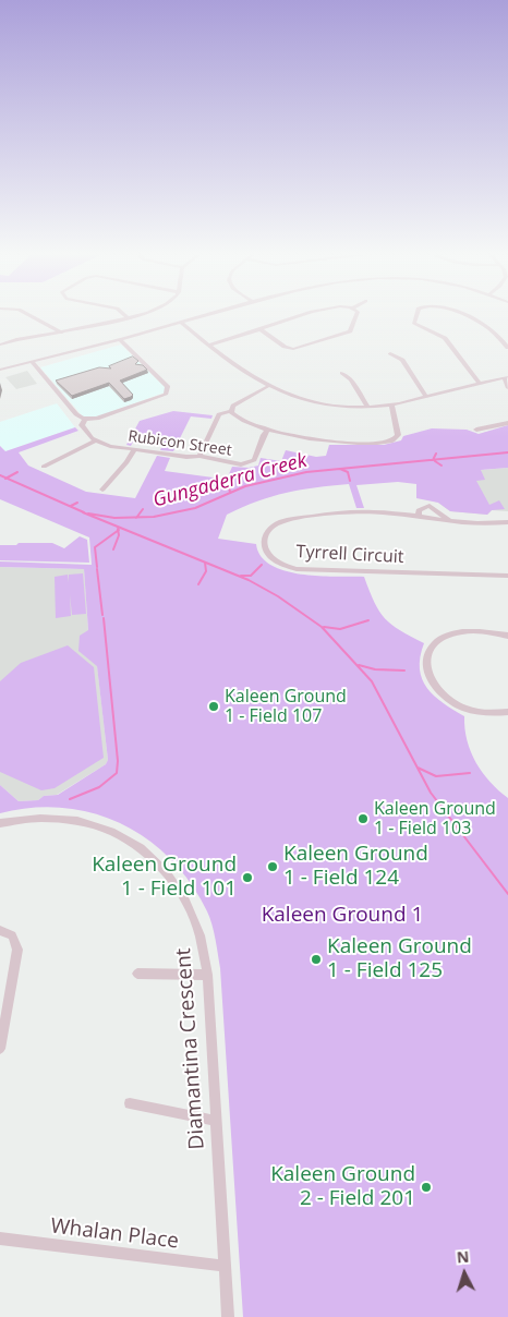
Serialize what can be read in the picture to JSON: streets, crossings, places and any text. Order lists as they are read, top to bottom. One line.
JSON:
{"streets":{"street":["Rubicon Street","Tyrrell Circuit","Diamantina Crescent","Whalan Place"]},"crossings":[["Diamantina Crescent","Whalan Place"]],"water":["Gungaderra Creek"],"parks":["Kaleen Ground 1"],"places":["Kaleen Ground 1 - Field 107","Kaleen Ground 1 - Field 103","Kaleen Ground 1 - Field 124","Kaleen Ground 1 - Field 101","Kaleen Ground 1 - Field 125","Kaleen Ground 2 - Field 201"],"north":"top"}
